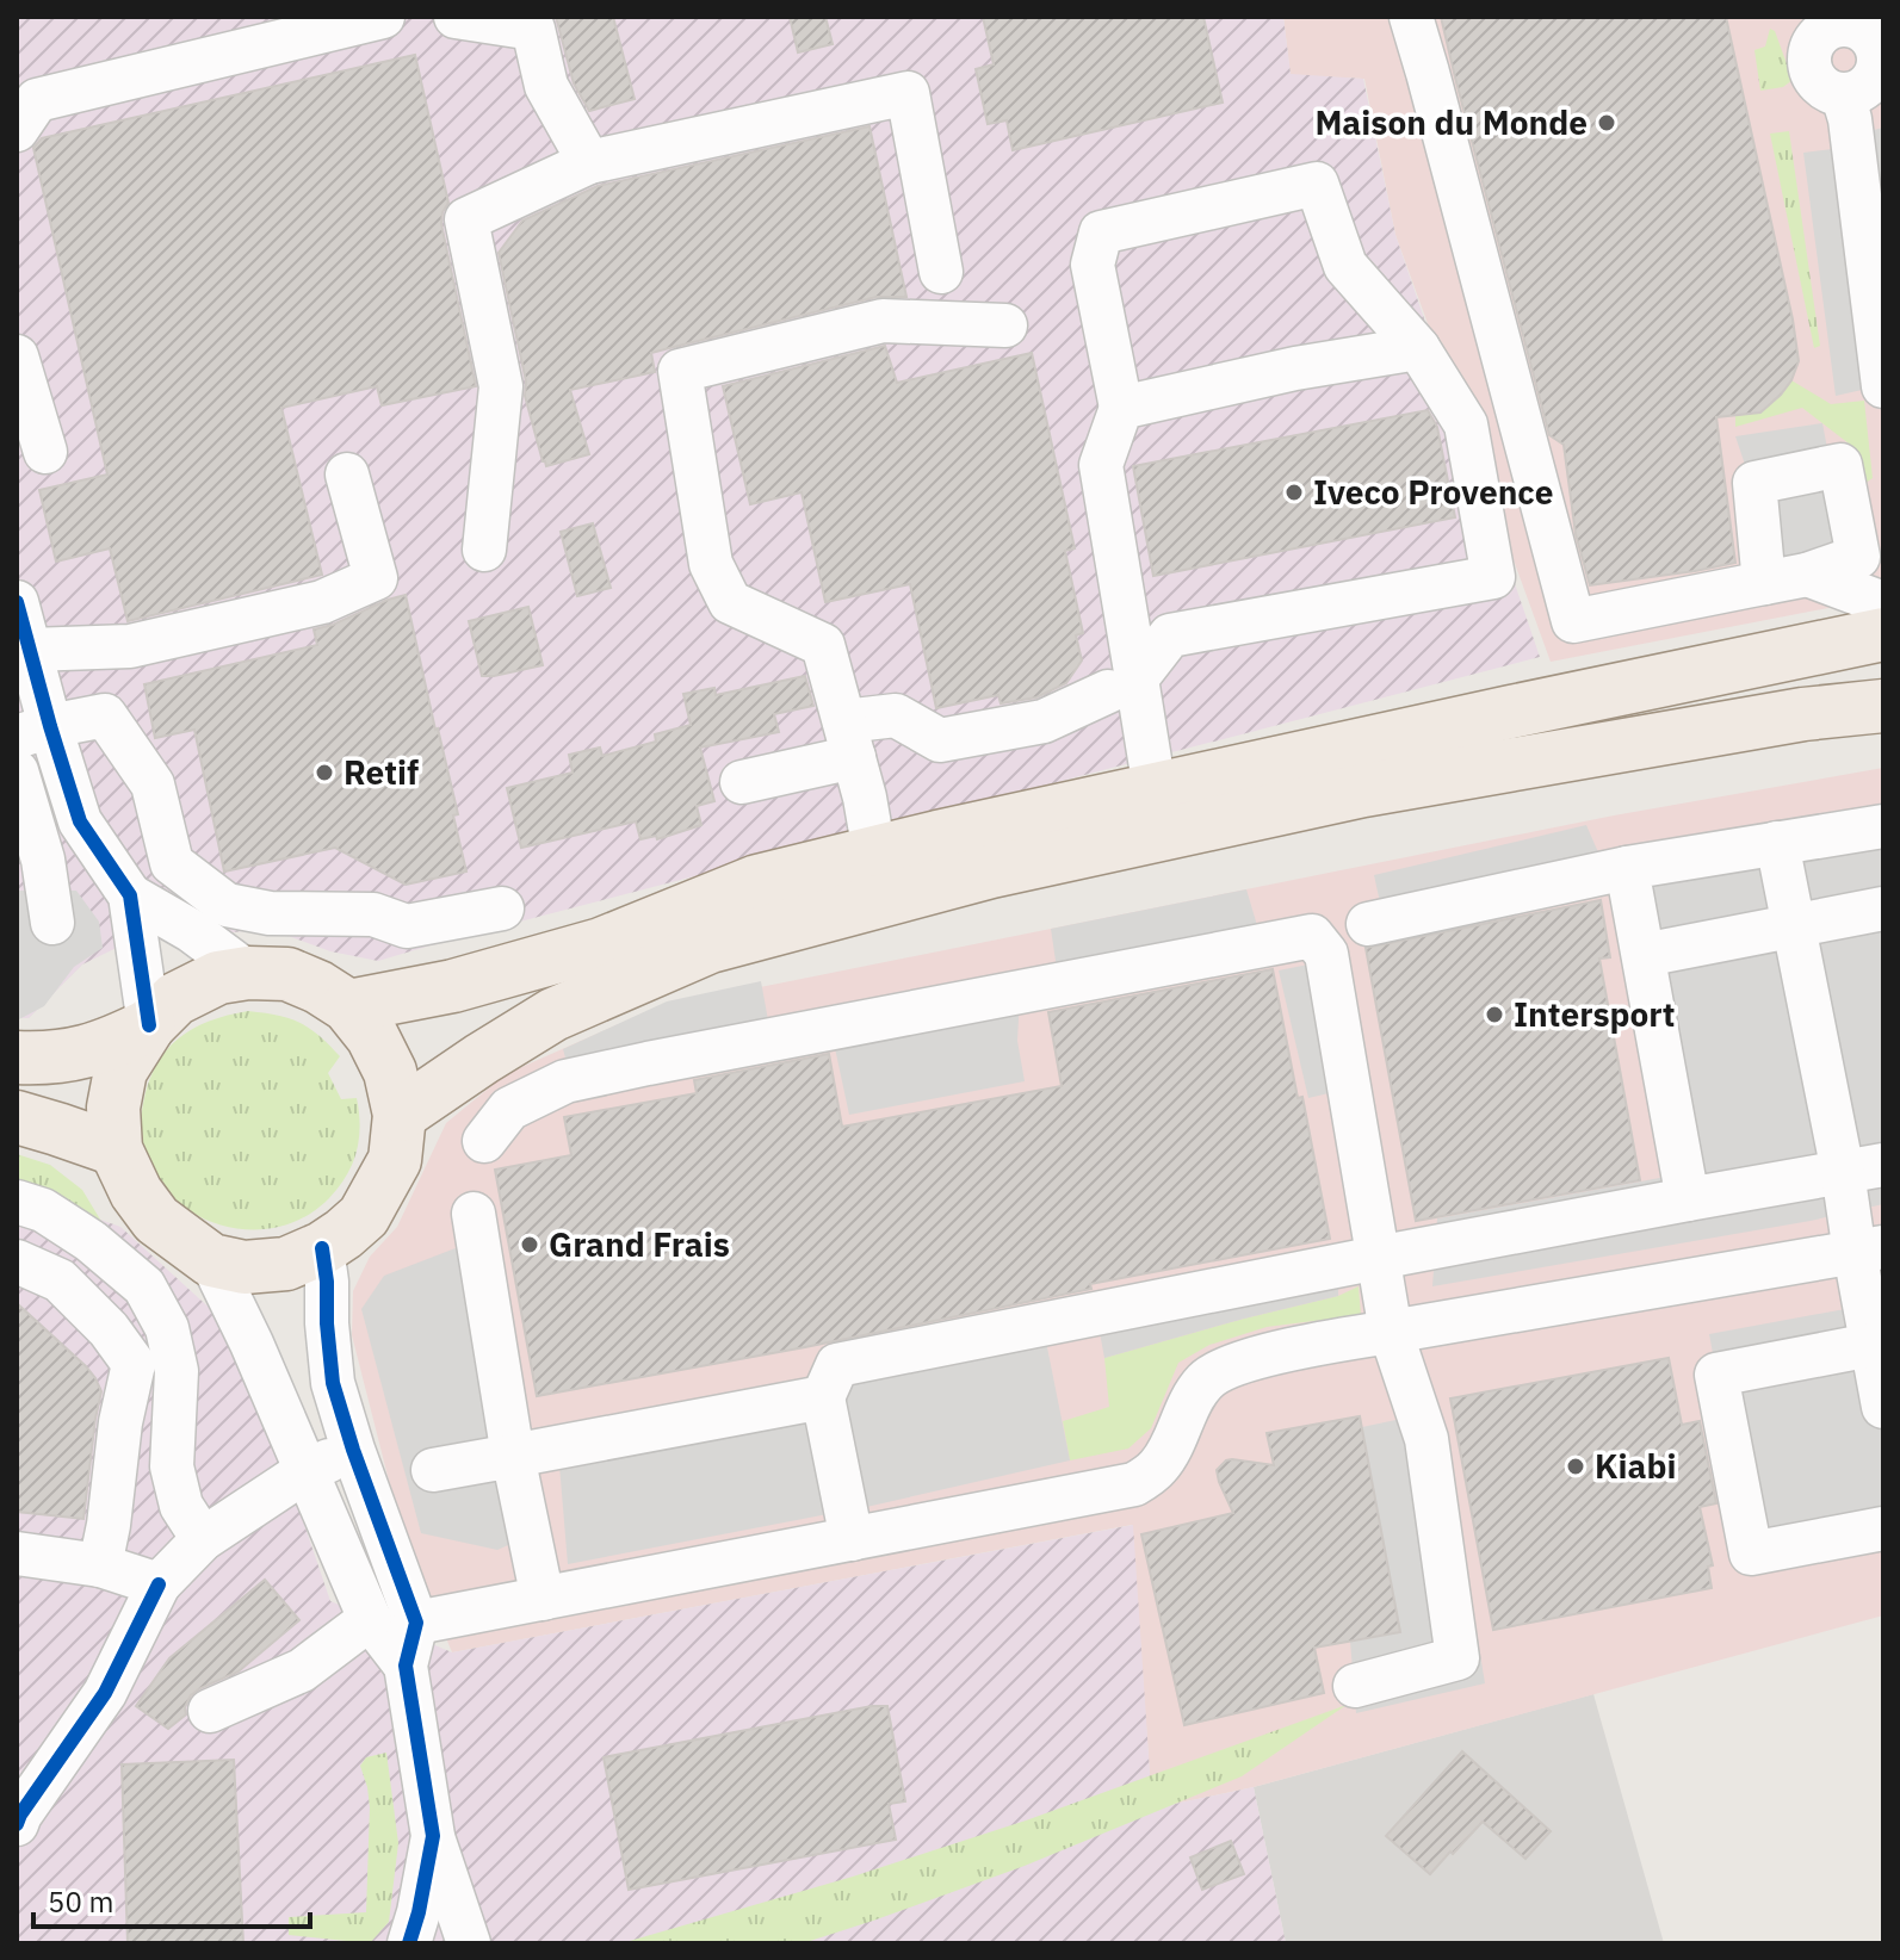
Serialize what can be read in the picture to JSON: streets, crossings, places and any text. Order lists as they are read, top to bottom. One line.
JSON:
{"places":["Maison du Monde","Iveco Provence","Retif","Intersport","Grand Frais","Kiabi"],"scale_bar":"50 m"}
